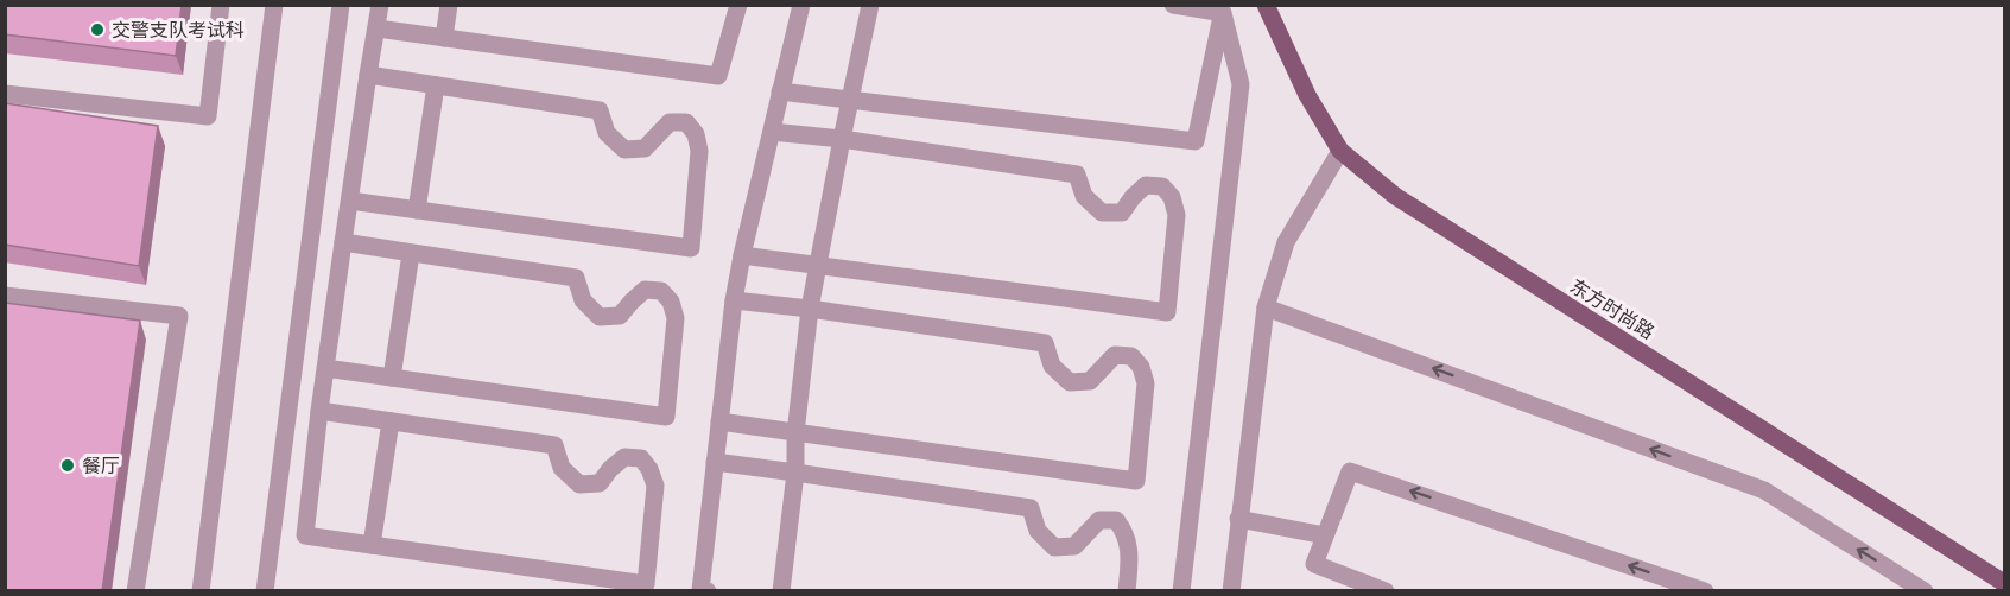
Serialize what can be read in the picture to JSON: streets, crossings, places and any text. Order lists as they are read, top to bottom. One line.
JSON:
{"streets":{"main road":["东方时尚路"]},"places":["交警支队考试科","餐厅"]}
